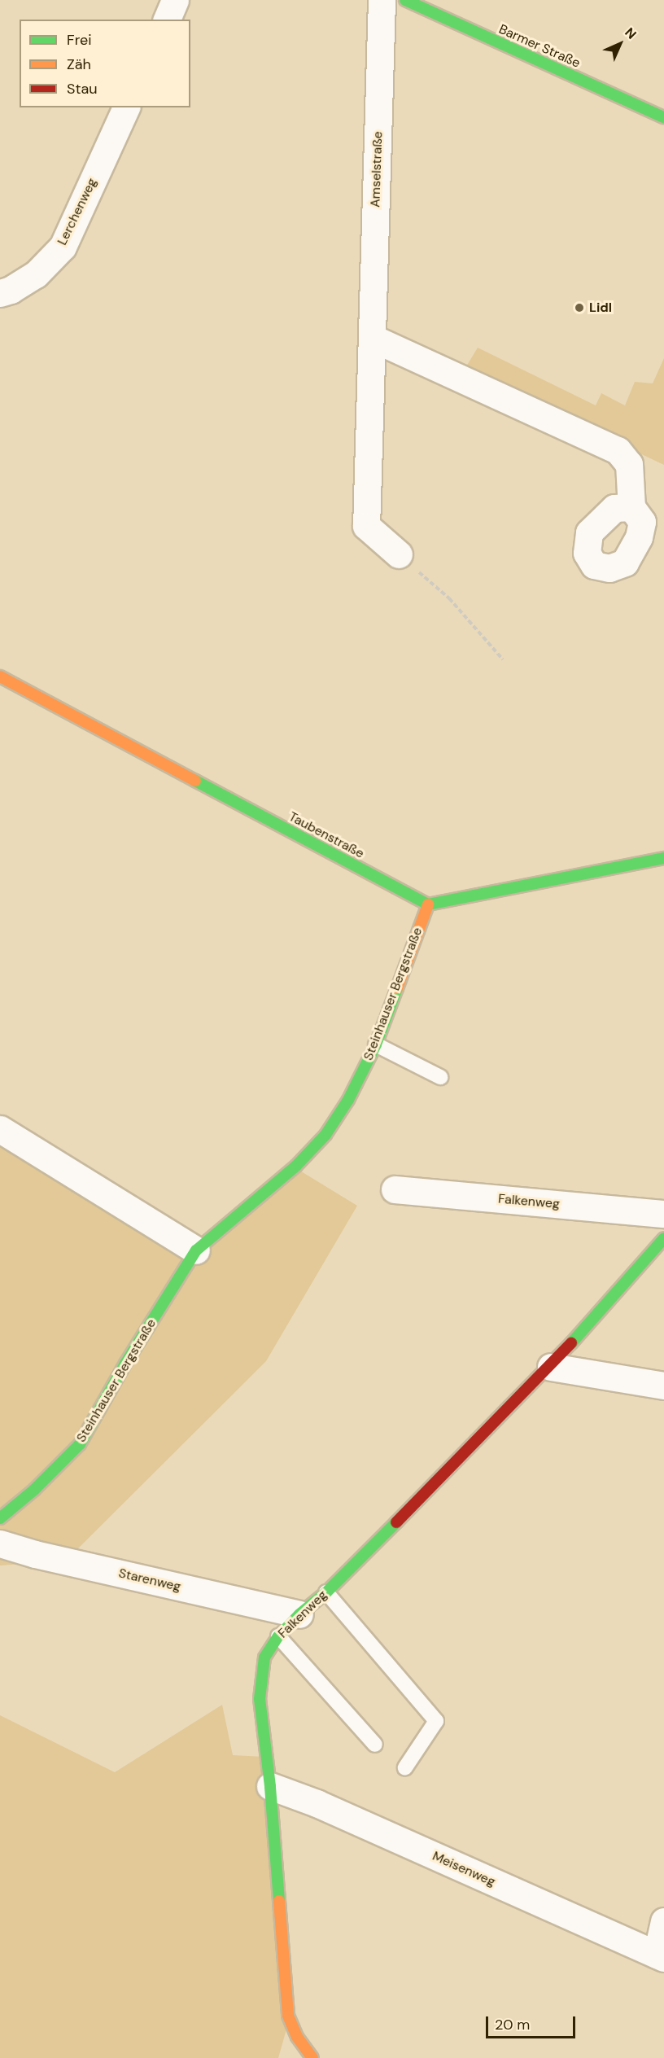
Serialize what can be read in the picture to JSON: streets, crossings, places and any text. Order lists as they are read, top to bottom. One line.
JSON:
{"streets":{"street":["Barmer Straße","Amselstraße","Lerchenweg","Taubenstraße","Steinhauser Bergstraße","Falkenweg","Starenweg","Meisenweg"]},"crossings":[["Taubenstraße","Steinhauser Bergstraße"],["Falkenweg","Starenweg"],["Falkenweg","Meisenweg"]],"places":["Lidl"],"legend":["Frei","Zäh","Stau"],"scale_bar":"20 m","north":"top right"}
